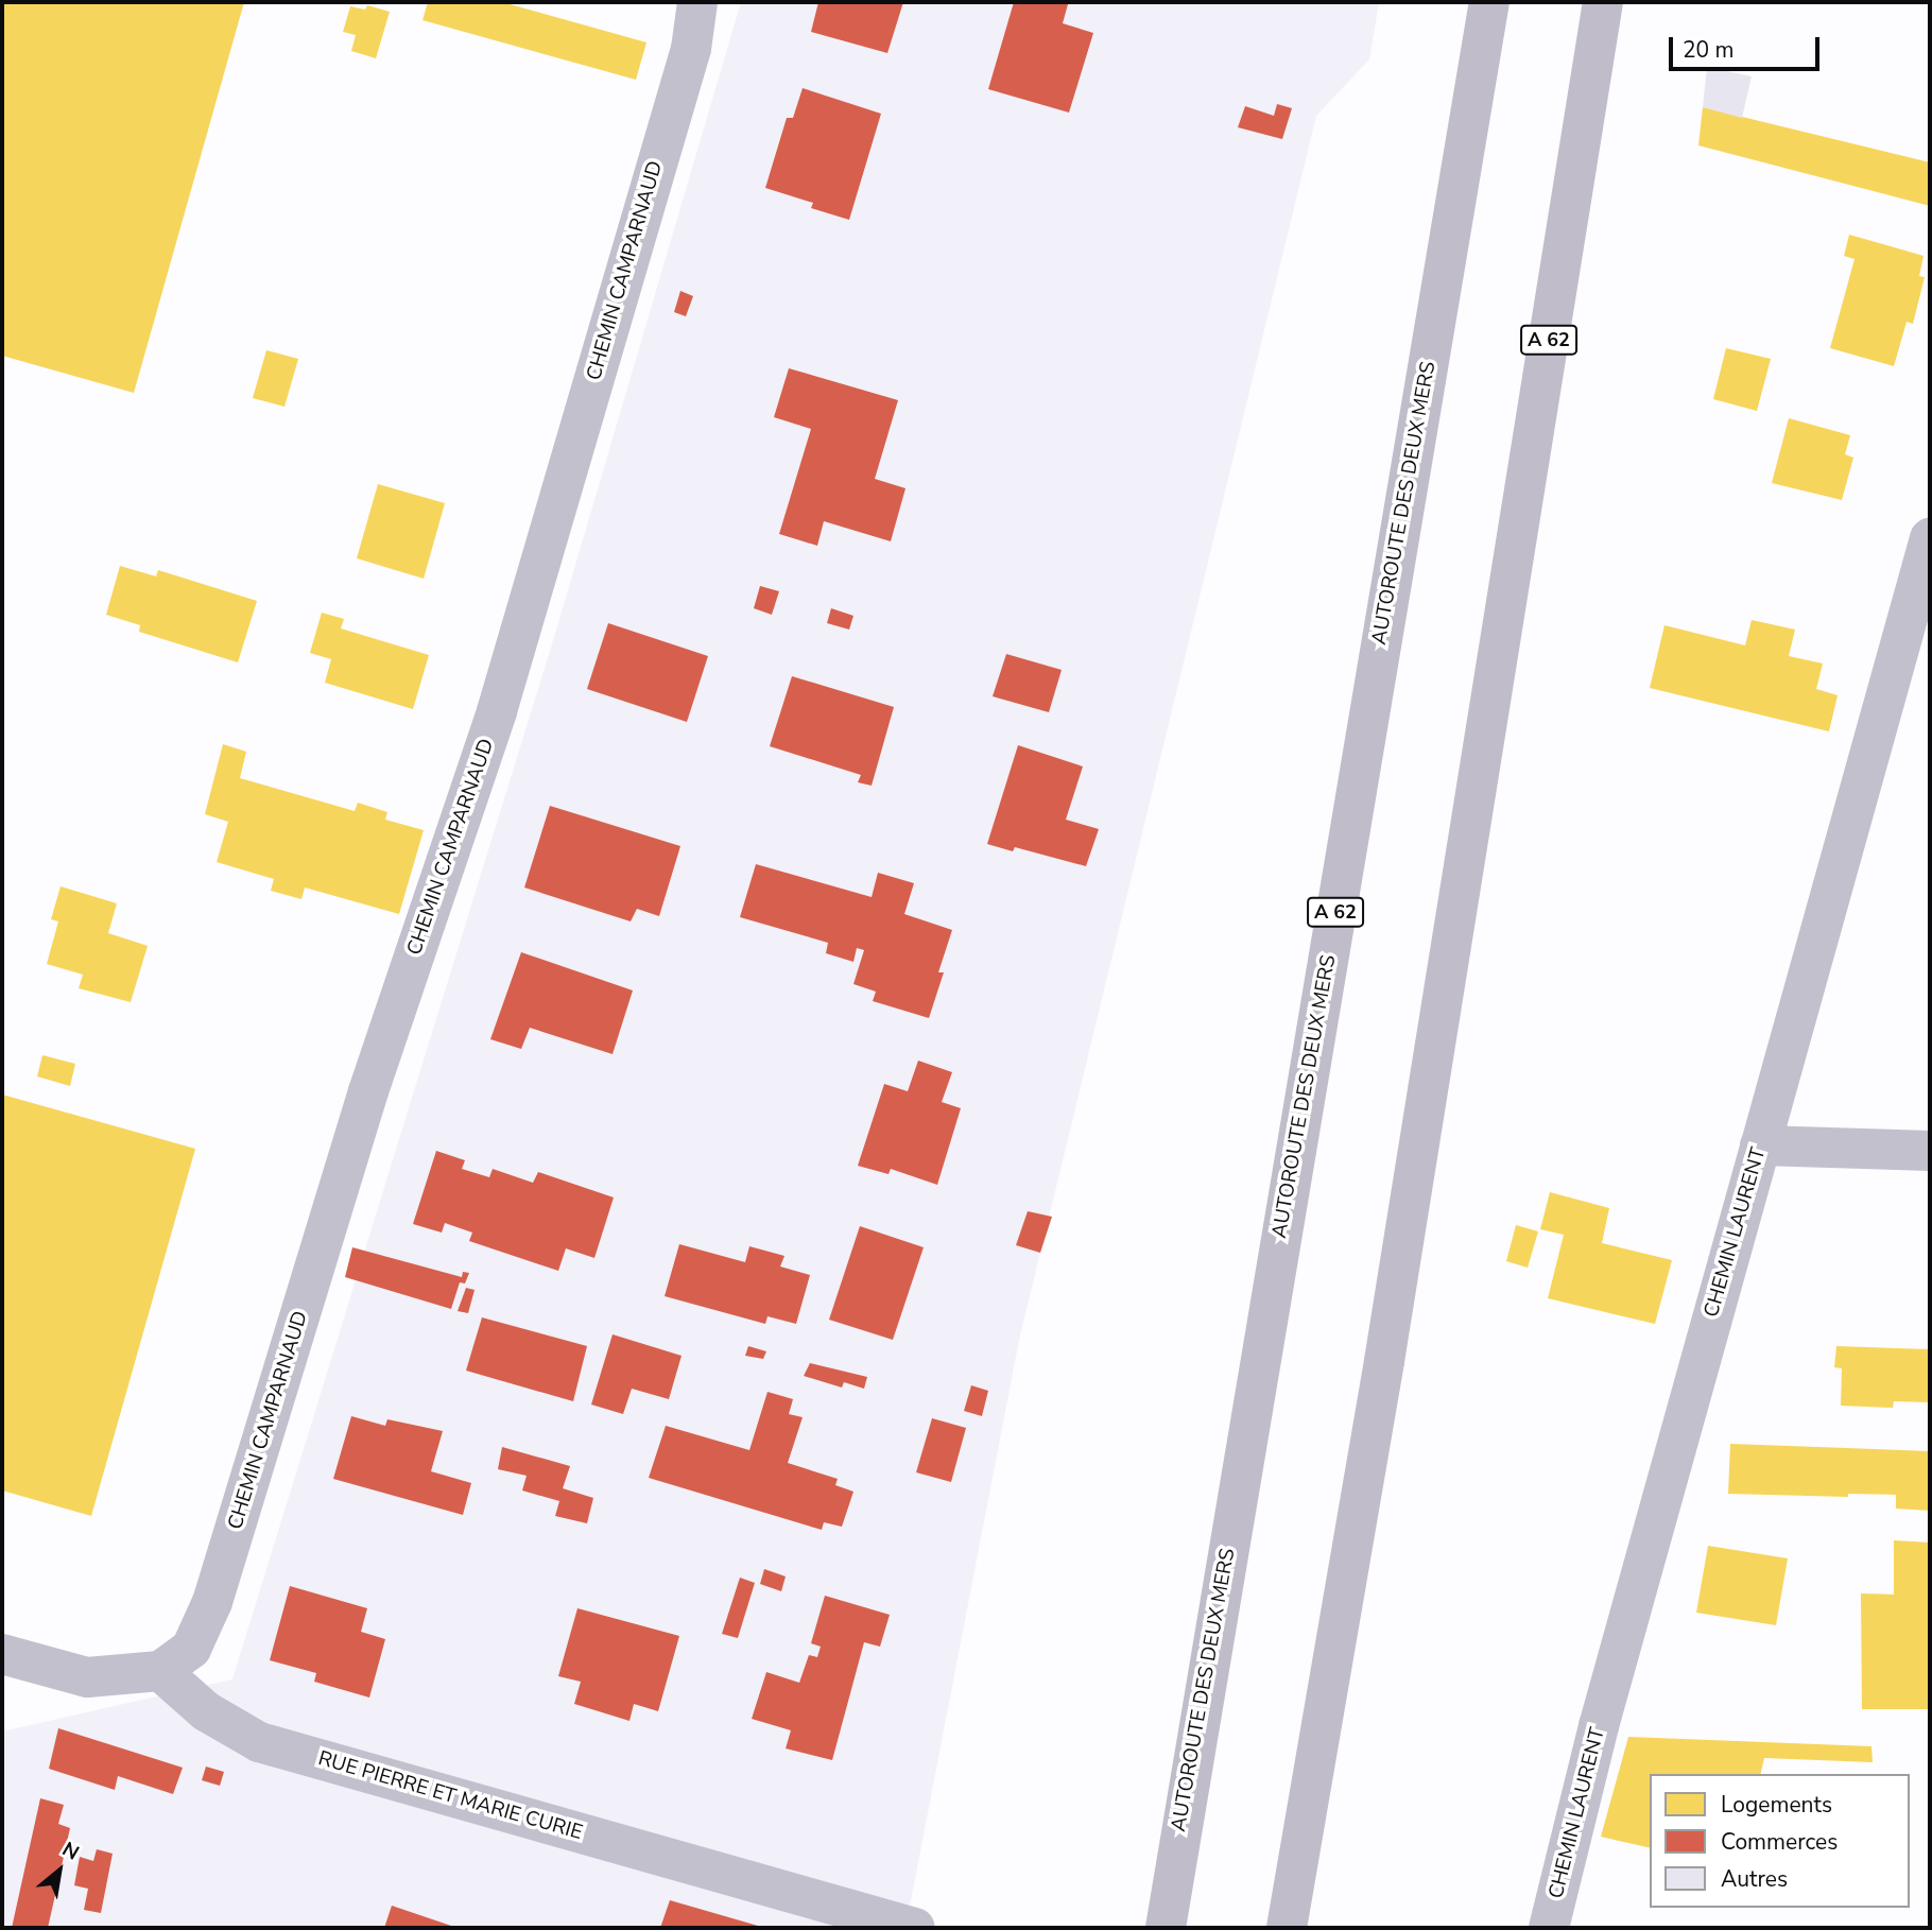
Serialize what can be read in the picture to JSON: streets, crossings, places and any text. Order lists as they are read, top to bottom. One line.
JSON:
{"streets":{"highway":["A 62","AUTOROUTE DES DEUX MERS"],"street":["CHEMIN CAMPARNAUD","CHEMIN LAURENT","RUE PIERRE ET MARIE CURIE"]},"crossings":[["CHEMIN CAMPARNAUD","RUE PIERRE ET MARIE CURIE"]],"legend":["Logements","Commerces","Autres"],"scale_bar":"20 m","north":"top right"}
